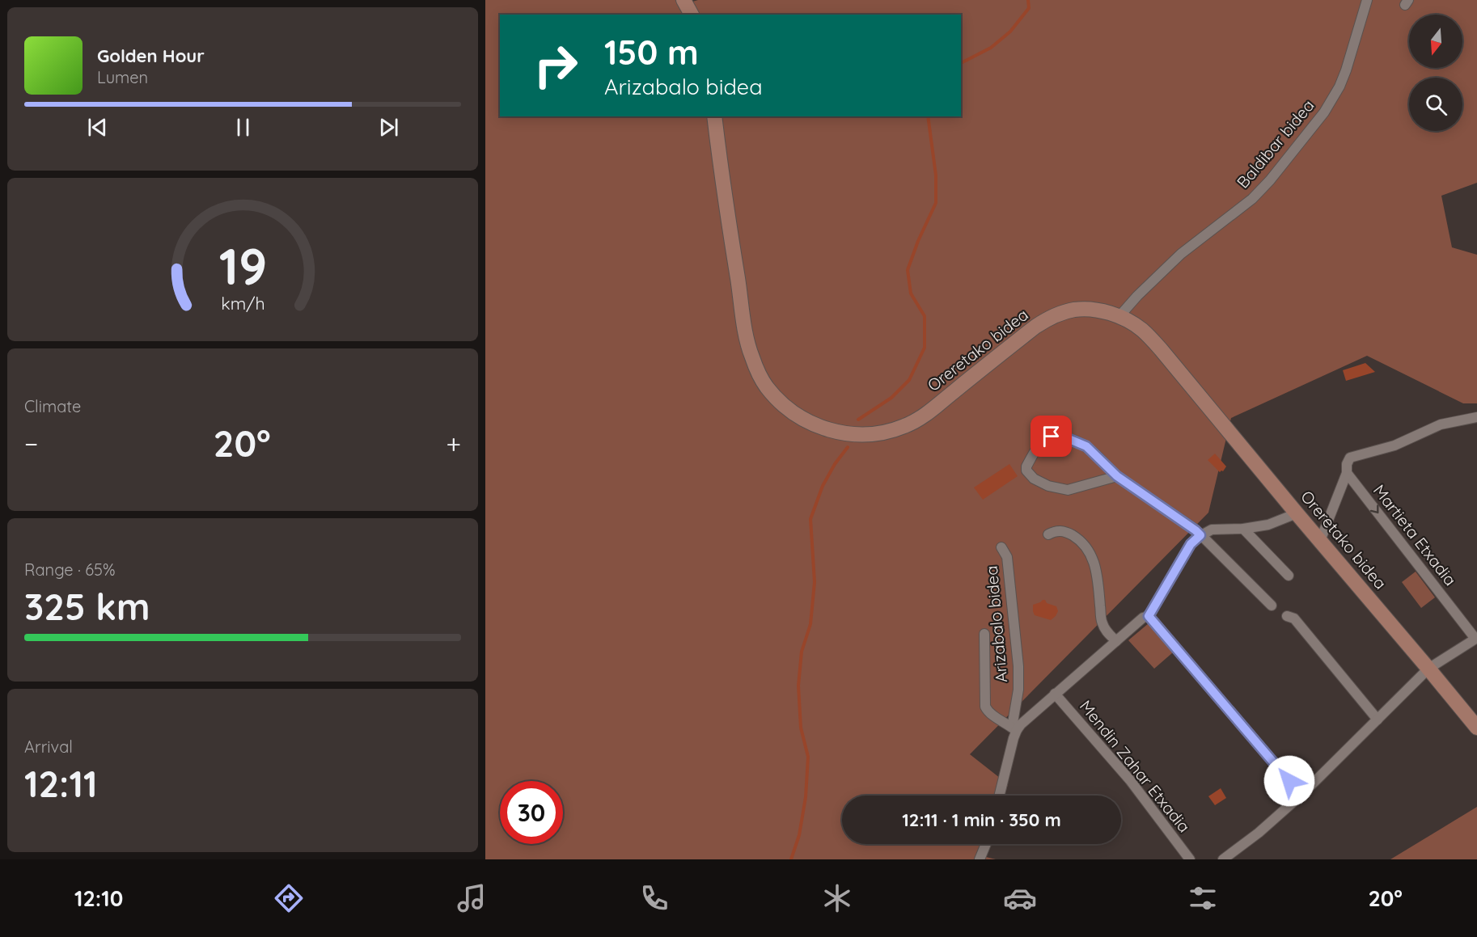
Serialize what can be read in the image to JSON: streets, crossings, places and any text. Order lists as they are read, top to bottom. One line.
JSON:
{"streets":{"main road":["Oreretako bidea"],"street":["Baldibar bidea","Martieta Etxadia","Arizabalo bidea","Mendin Zahar Etxadia"]},"crossings":[["Baldibar bidea","Oreretako bidea"],["Oreretako bidea","Martieta Etxadia"],["Arizabalo bidea","Mendin Zahar Etxadia"]],"one_way":["Martieta Etxadia"],"north":"bottom","page":{"turn":["150 m","Arizabalo bidea"],"song":["Golden Hour","Lumen"],"tile":["Climate",["Range · 65%","325 km"],["Arrival","12:11"]],"heat":["−","20°","+"],"limit":"30","trip":"12:11 · 1 min · 350 m","tabs":["12:10","20°"],"gauge":["19","km/h"]}}
